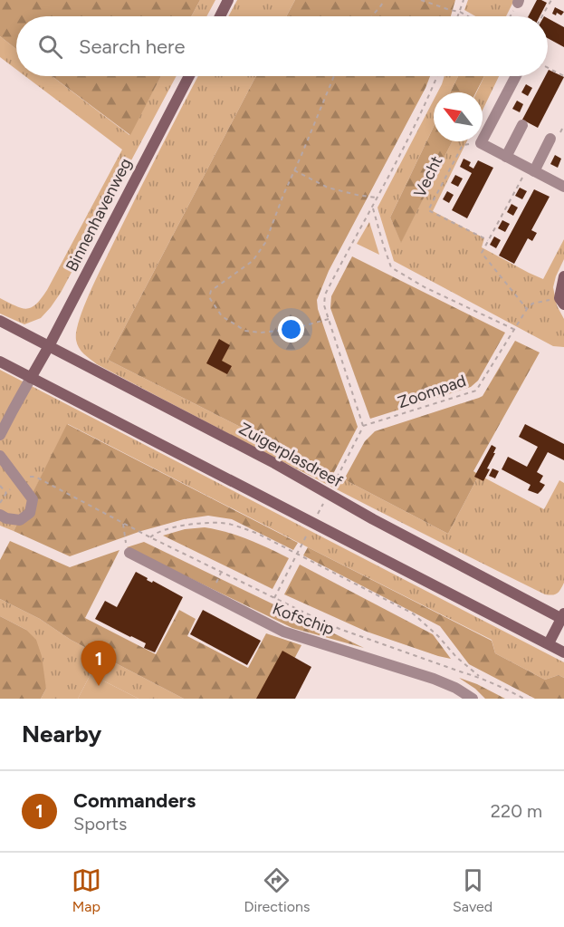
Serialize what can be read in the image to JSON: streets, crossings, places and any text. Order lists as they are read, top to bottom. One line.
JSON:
{"streets":{"main road":["Binnenhavenweg","Zuigerplasdreef"],"street":["Kofschip"],"path":["Vecht","Zoompad"]},"crossings":[["Binnenhavenweg","Zuigerplasdreef"]],"north":"top left","page":{"search":"Search here","pins":"1","heading":"Nearby","list":[{"mark":"1","name":"Commanders","note":"Sports","value":"220 m"}],"nav":["Map","Directions","Saved"]}}
